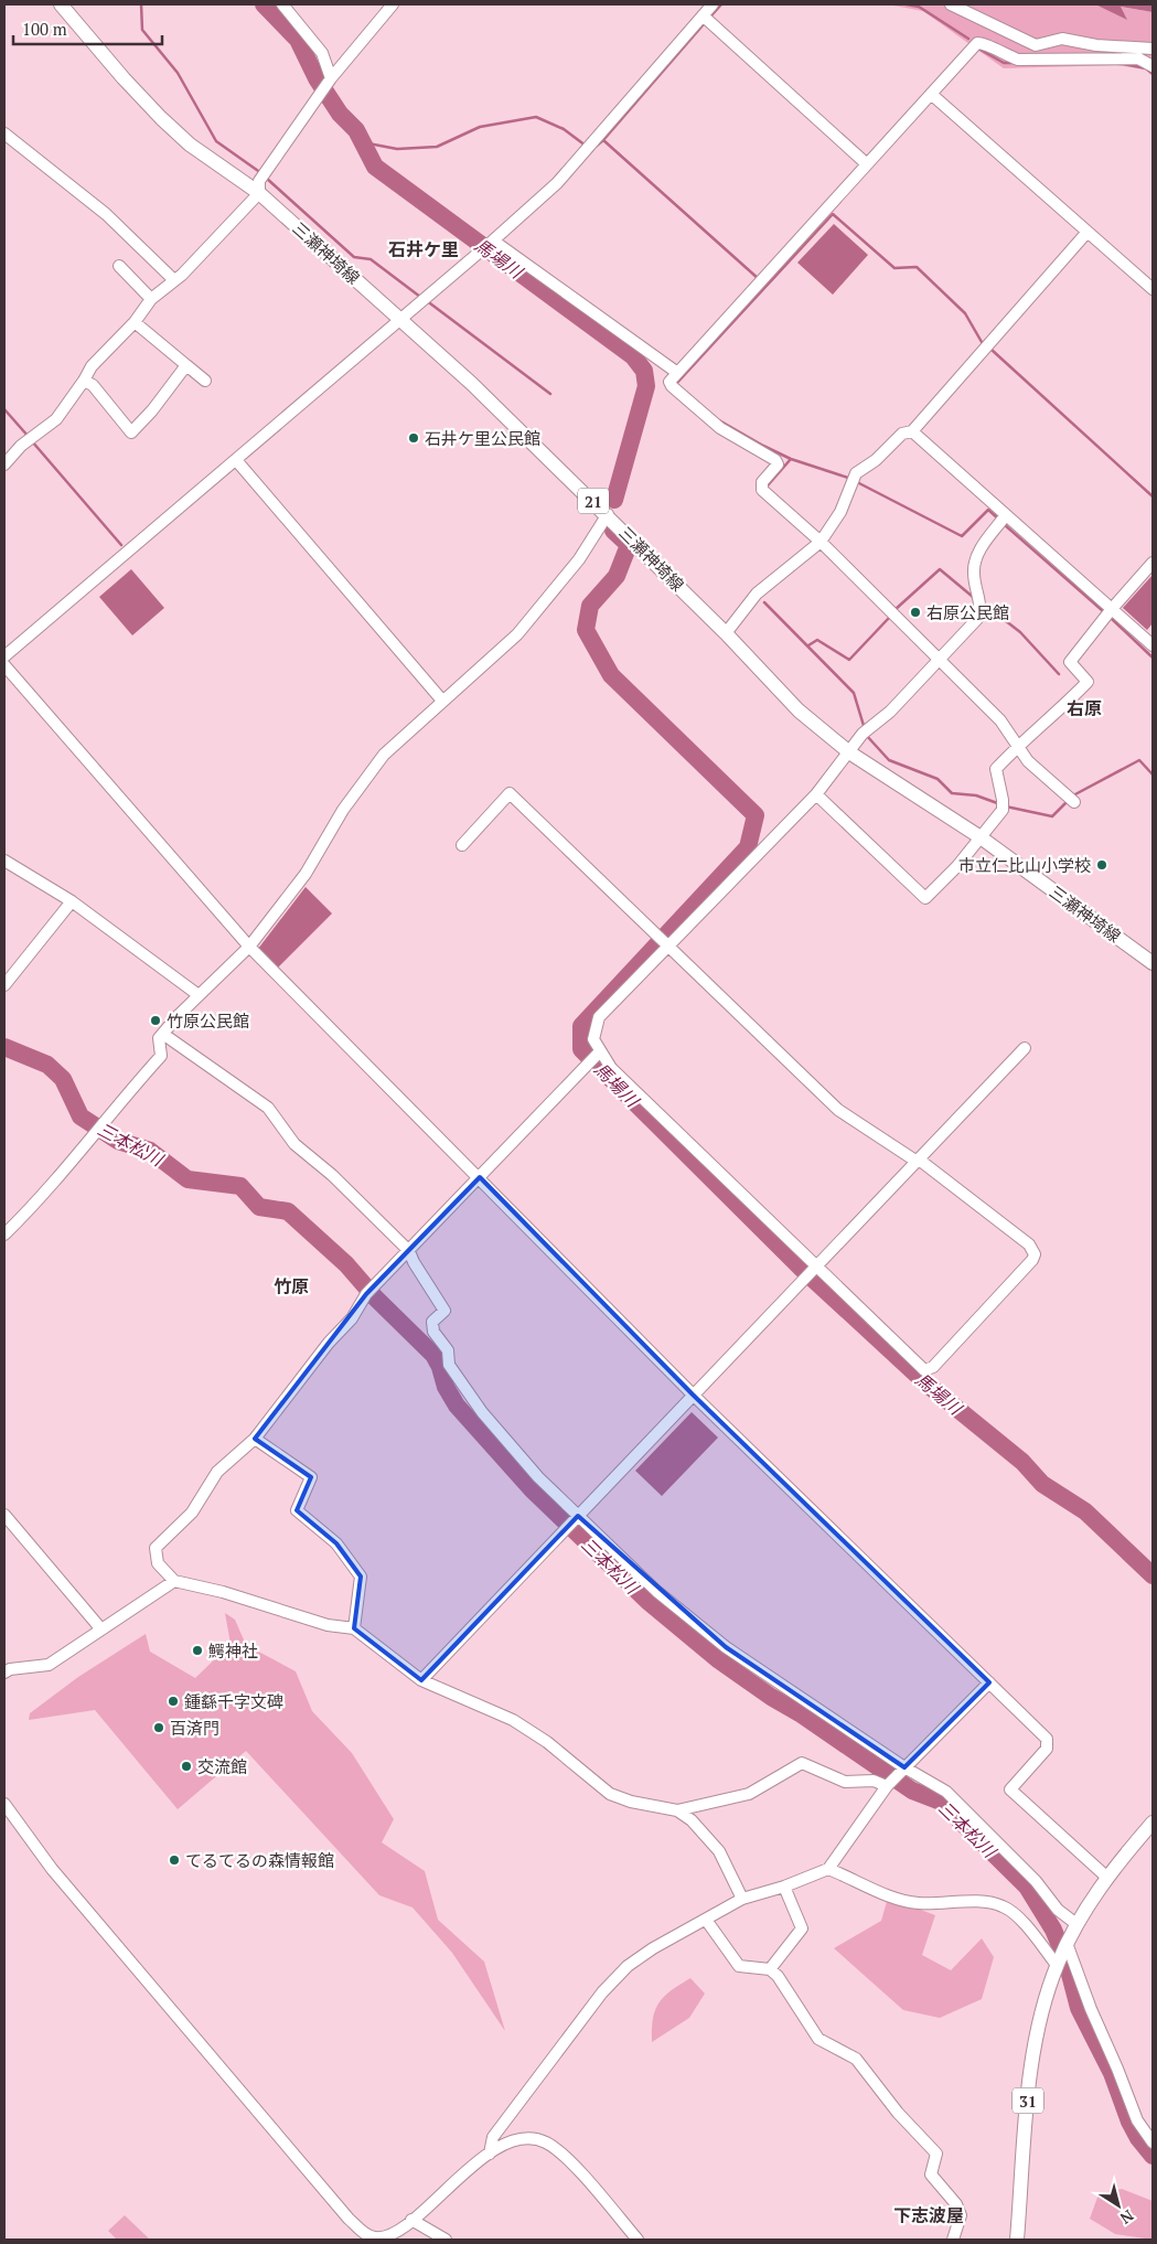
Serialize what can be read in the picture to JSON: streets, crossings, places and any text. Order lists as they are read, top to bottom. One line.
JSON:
{"streets":{"main road":["三瀬神埼線","21","31"]},"districts":["石井ケ里","右原","竹原","下志波屋"],"water":["馬場川","三本松川"],"places":["石井ケ里公民館","右原公民館","市立仁比山小学校","竹原公民館","鰐神社","鍾繇千字文碑","百済門","交流館","てるてるの森情報館"],"scale_bar":"100 m","north":"bottom right"}
